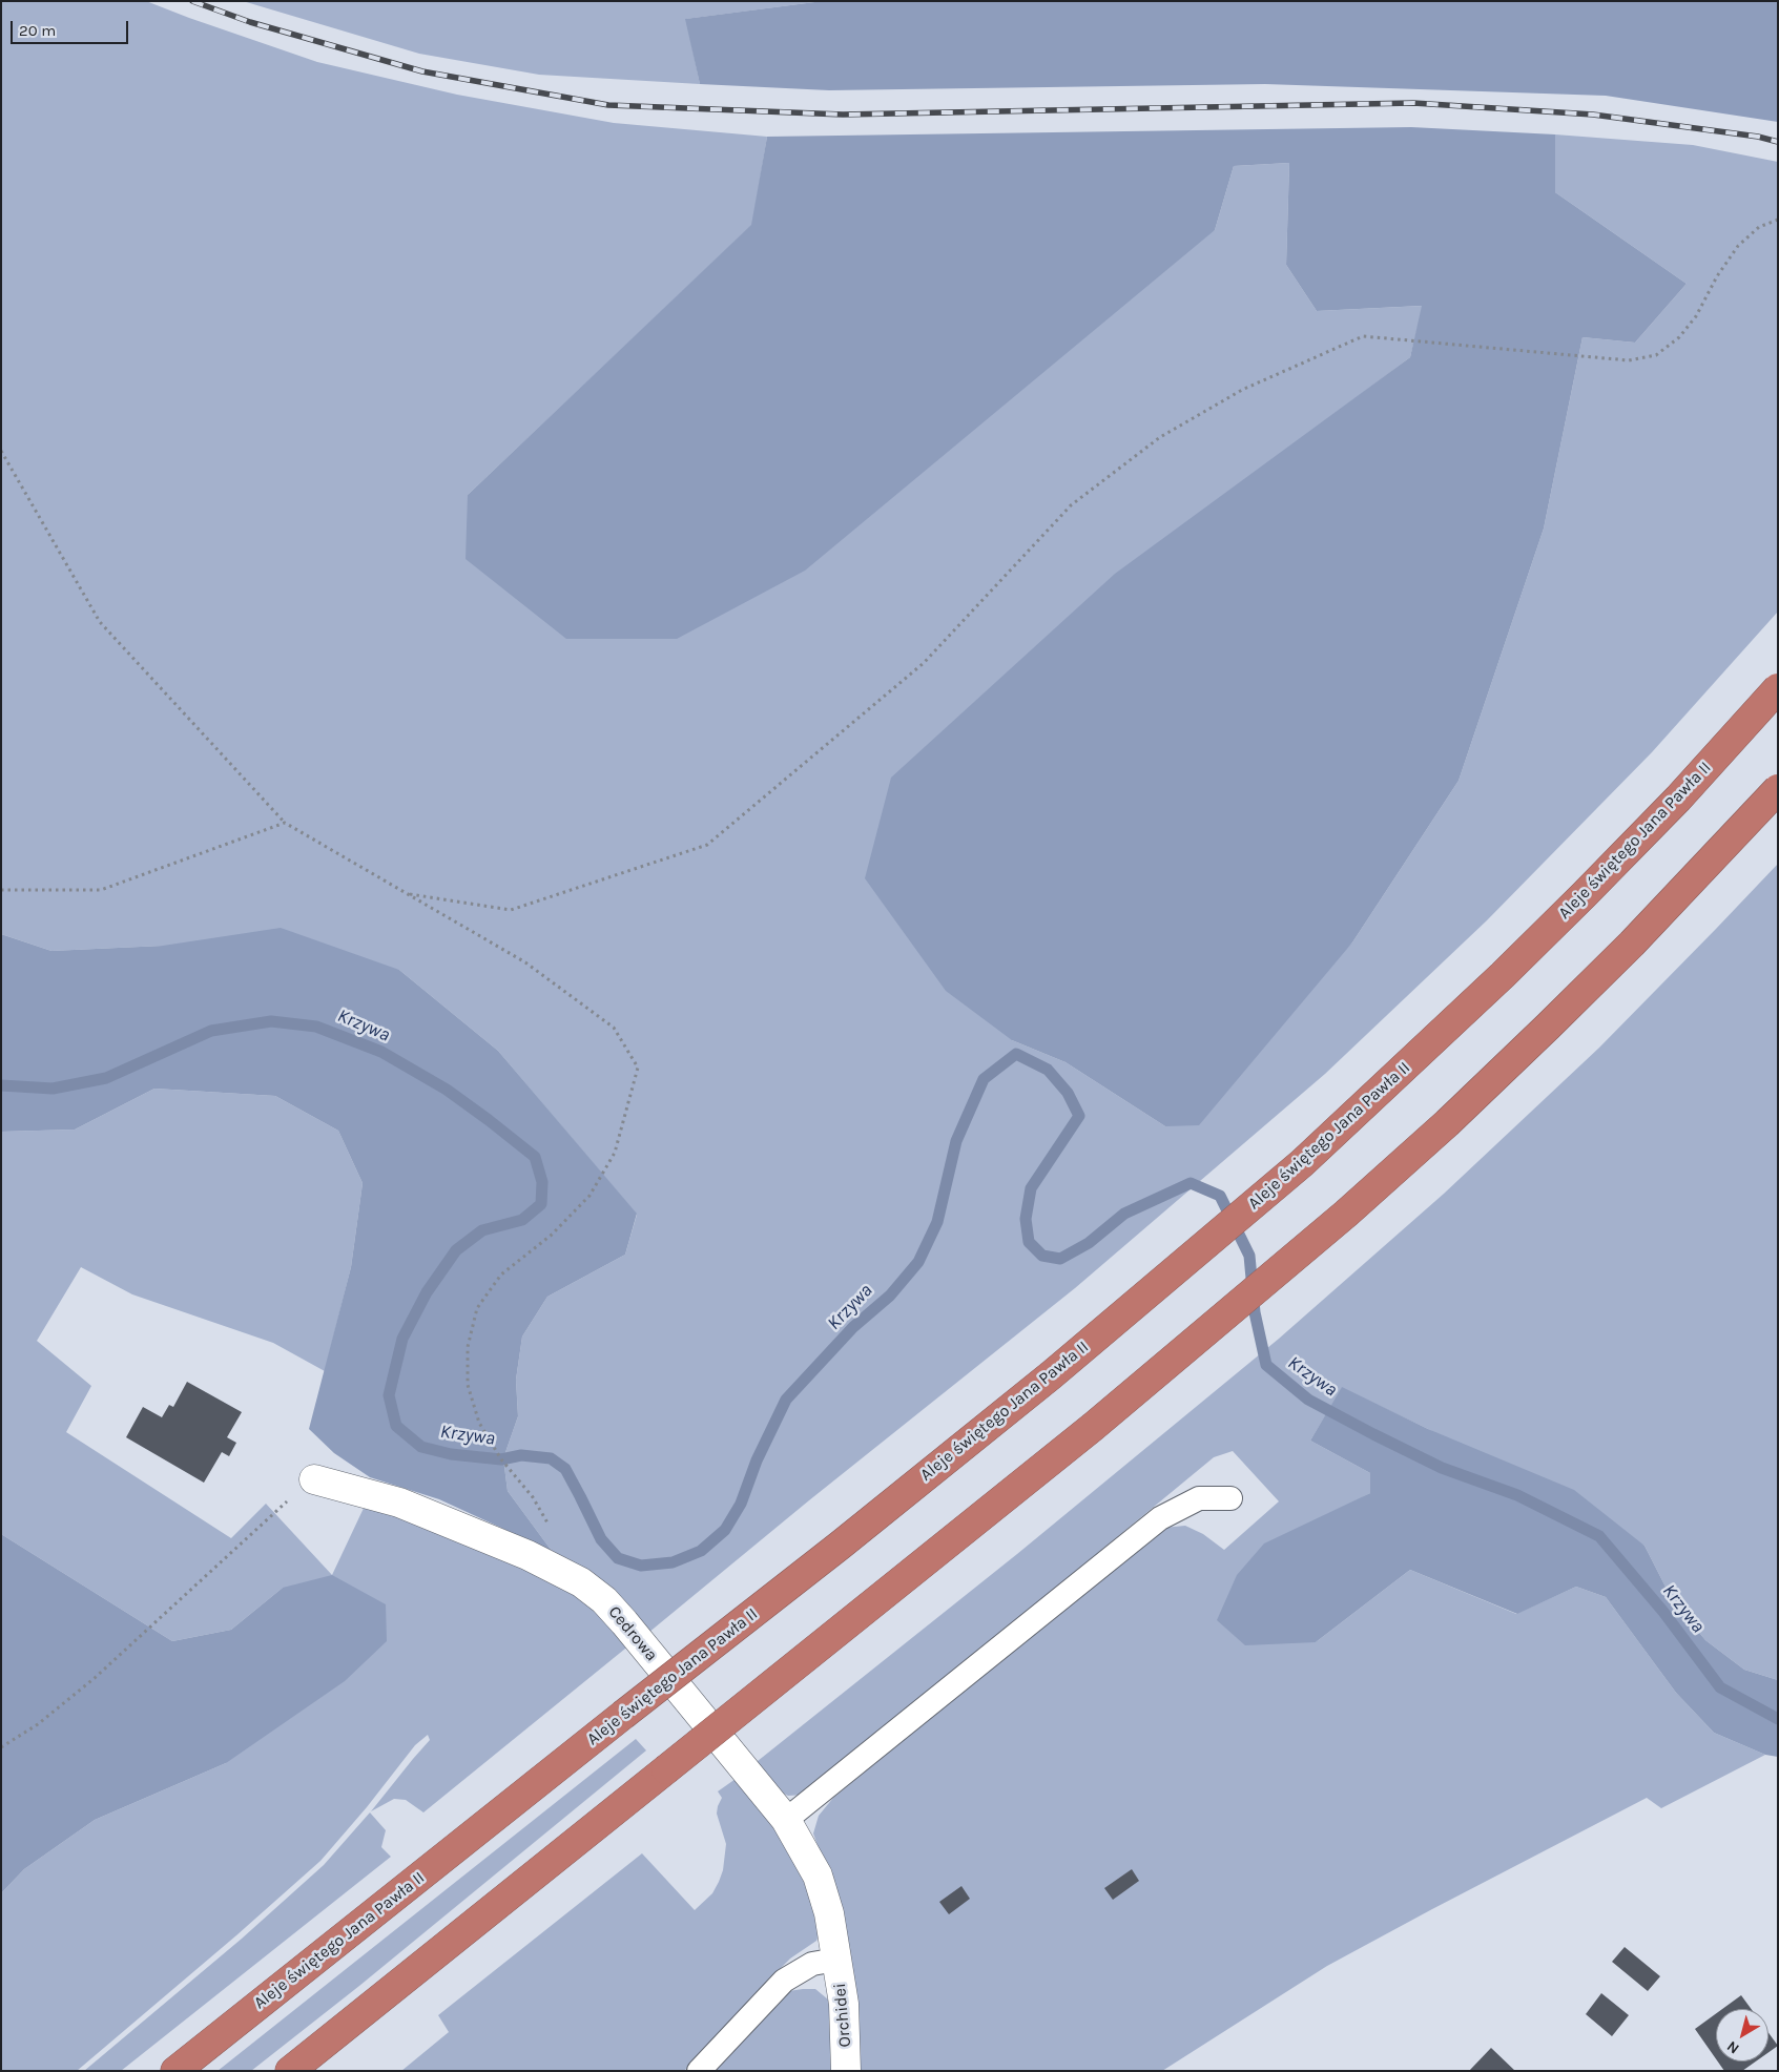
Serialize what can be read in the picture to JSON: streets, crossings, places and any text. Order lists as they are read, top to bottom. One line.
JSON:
{"streets":{"highway":["Aleje świętego Jana Pawła II"],"street":["Cedrowa","Orchidei"]},"crossings":[["Cedrowa","Orchidei"]],"water":["Krzywa"],"scale_bar":"20 m","north":"bottom left"}
